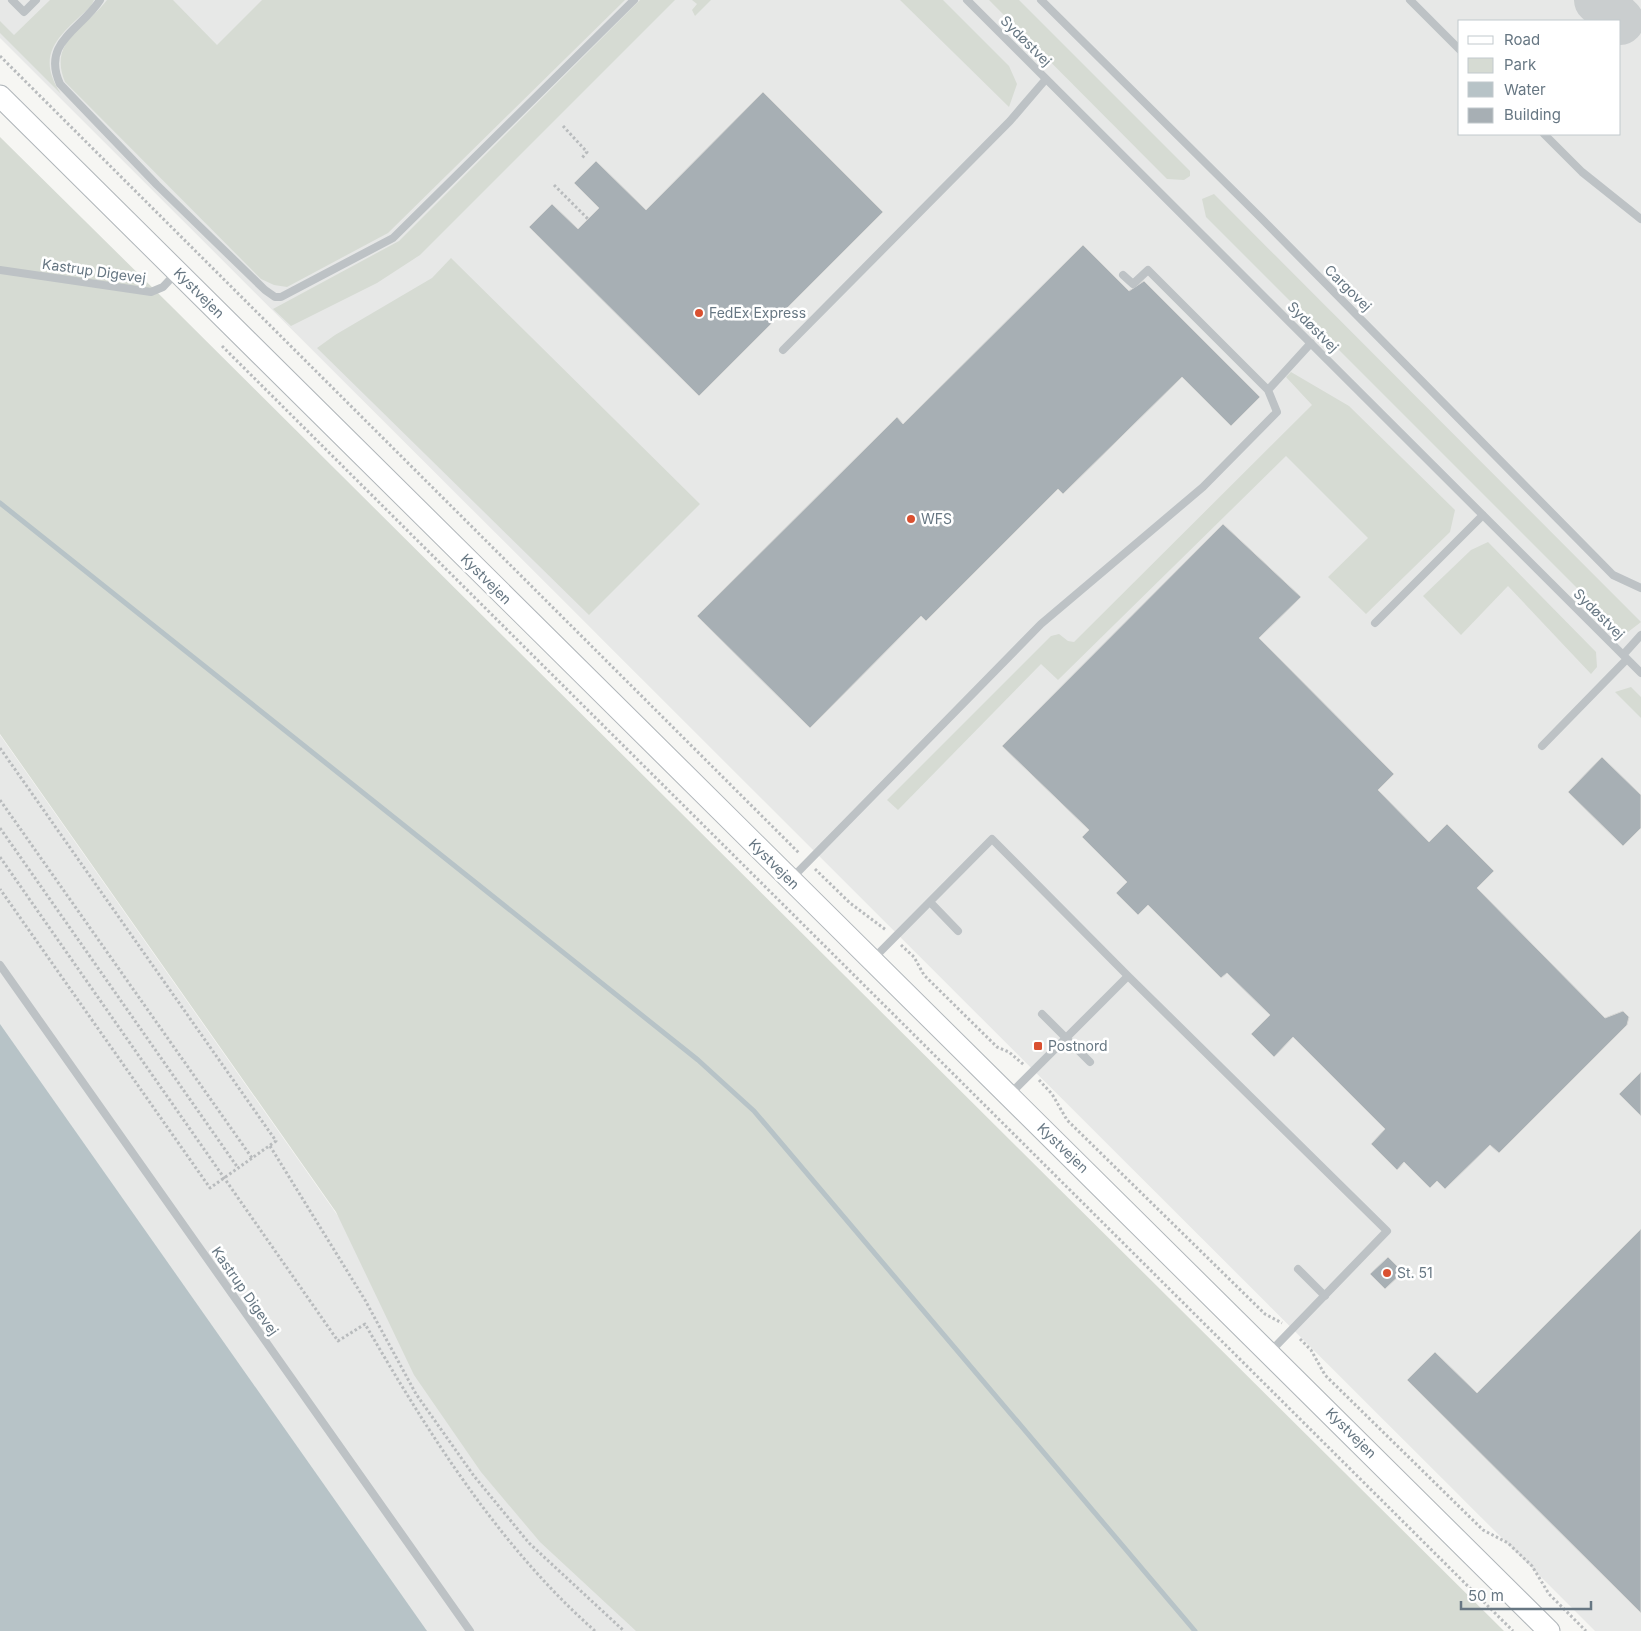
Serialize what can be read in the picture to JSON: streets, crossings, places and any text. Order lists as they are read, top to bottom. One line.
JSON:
{"streets":{"street":["Kystvejen"],"lane":["Sydøstvej","Kastrup Digevej","Cargovej"]},"crossings":[["Kastrup Digevej","Kystvejen"]],"places":{"other":["FedEx Express","WFS","St. 51"],"transit":["Postnord"]},"legend":["Road","Park","Water","Building"],"scale_bar":"50 m"}
